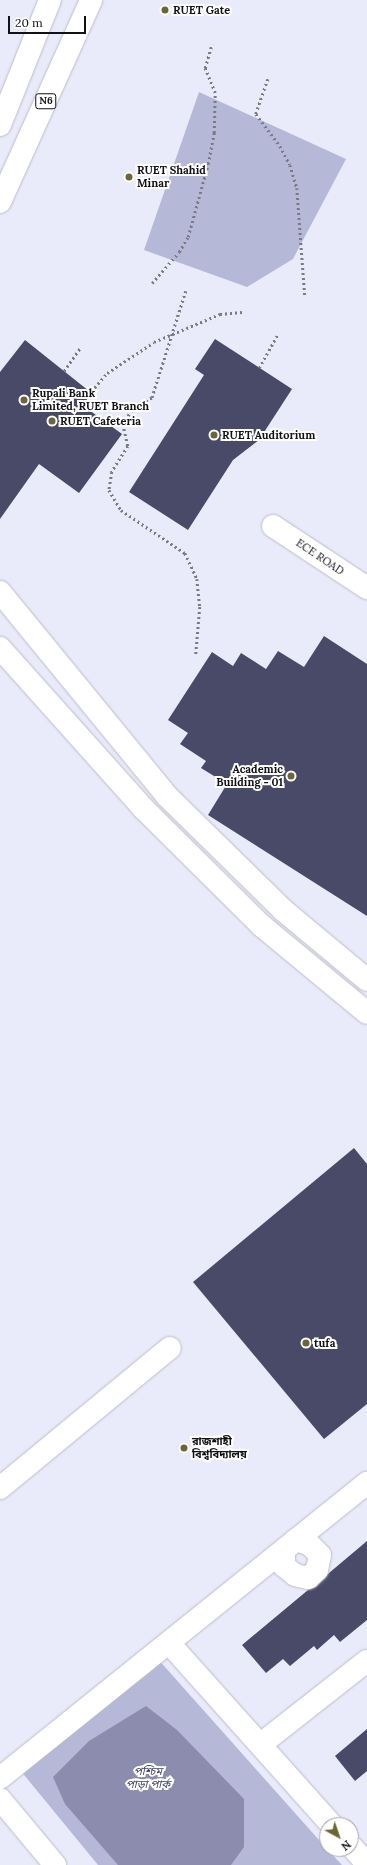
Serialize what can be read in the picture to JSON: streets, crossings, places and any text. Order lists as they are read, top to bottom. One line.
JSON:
{"streets":{"main road":["N6","ECE ROAD"]},"parks":["পশ্চিম পাড়া পার্ক"],"places":["RUET Gate","RUET Shahid Minar","Rupali Bank Limited, RUET Branch","RUET Cafeteria","RUET Auditorium","Academic Building - 01","tufa","রাজশাহী বিশ্ববিদ্যালয়"],"scale_bar":"20 m","north":"bottom right"}
